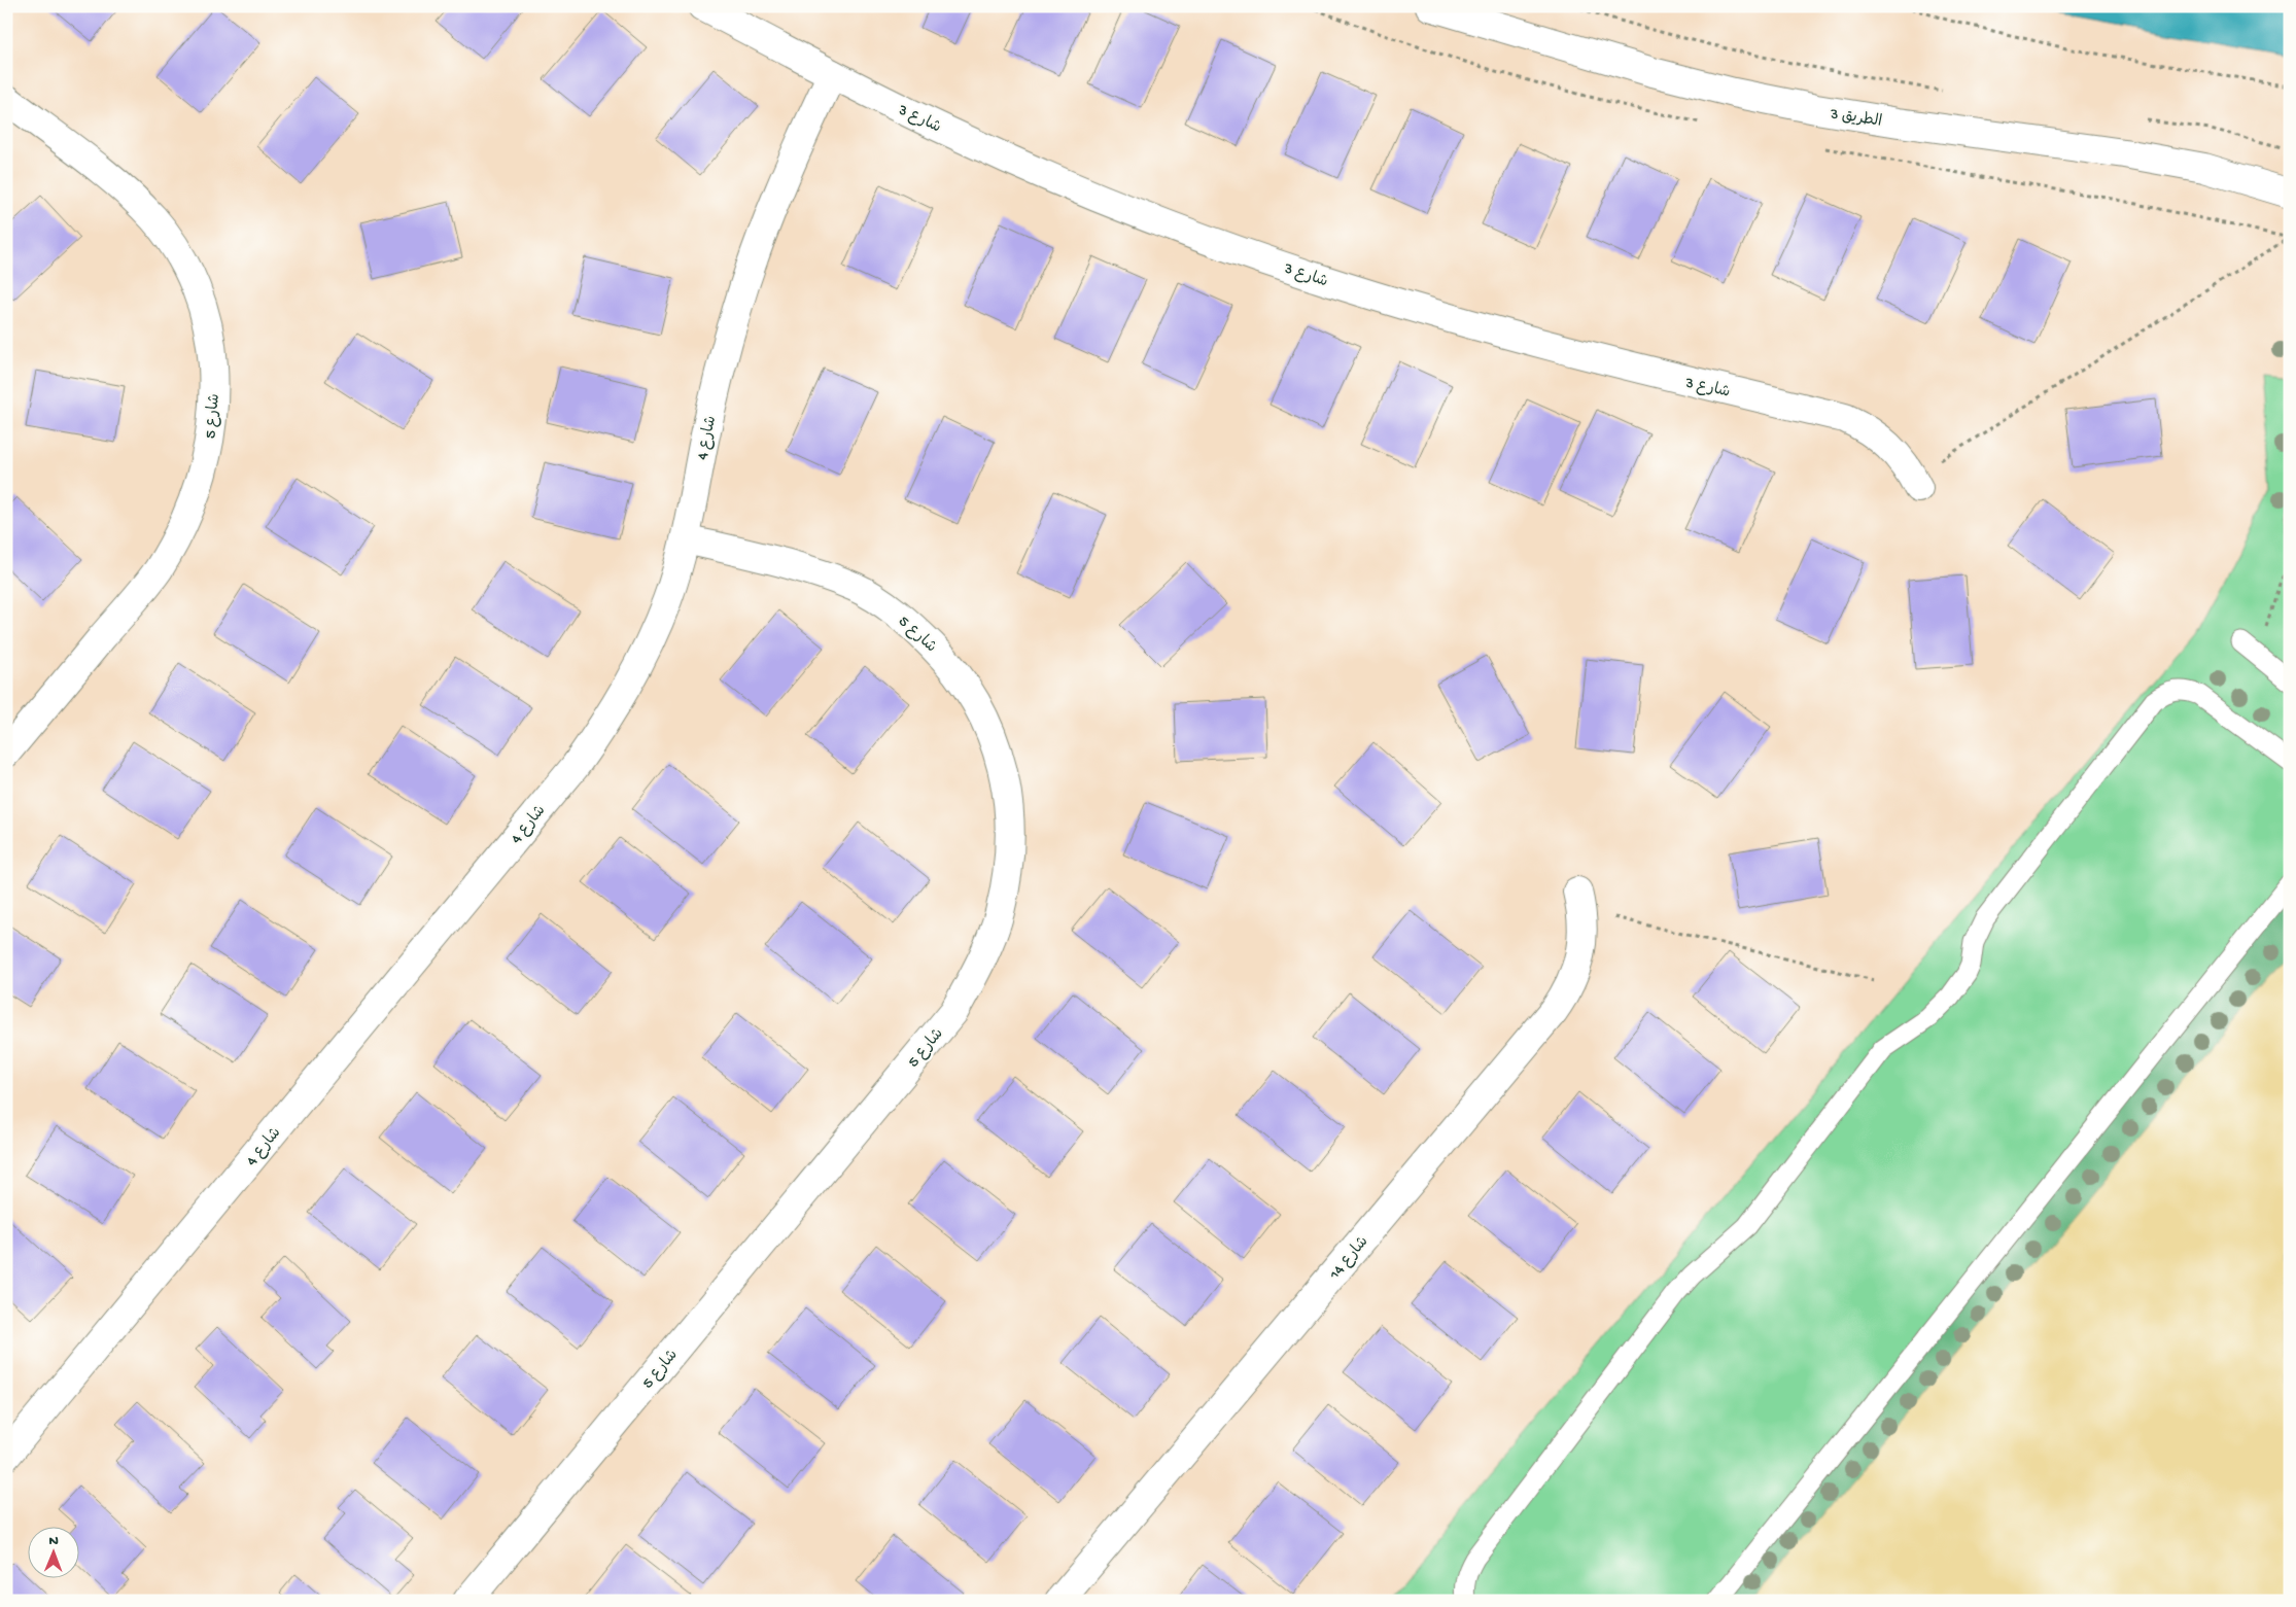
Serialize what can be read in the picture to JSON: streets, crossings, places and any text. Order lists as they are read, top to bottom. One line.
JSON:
{"streets":{"street":["3 الطريق","شارع 3","شارع 5","شارع 4","شارع 14"]},"crossings":[["شارع 3","شارع 4"],["شارع 5","شارع 4"]],"north":"top"}
